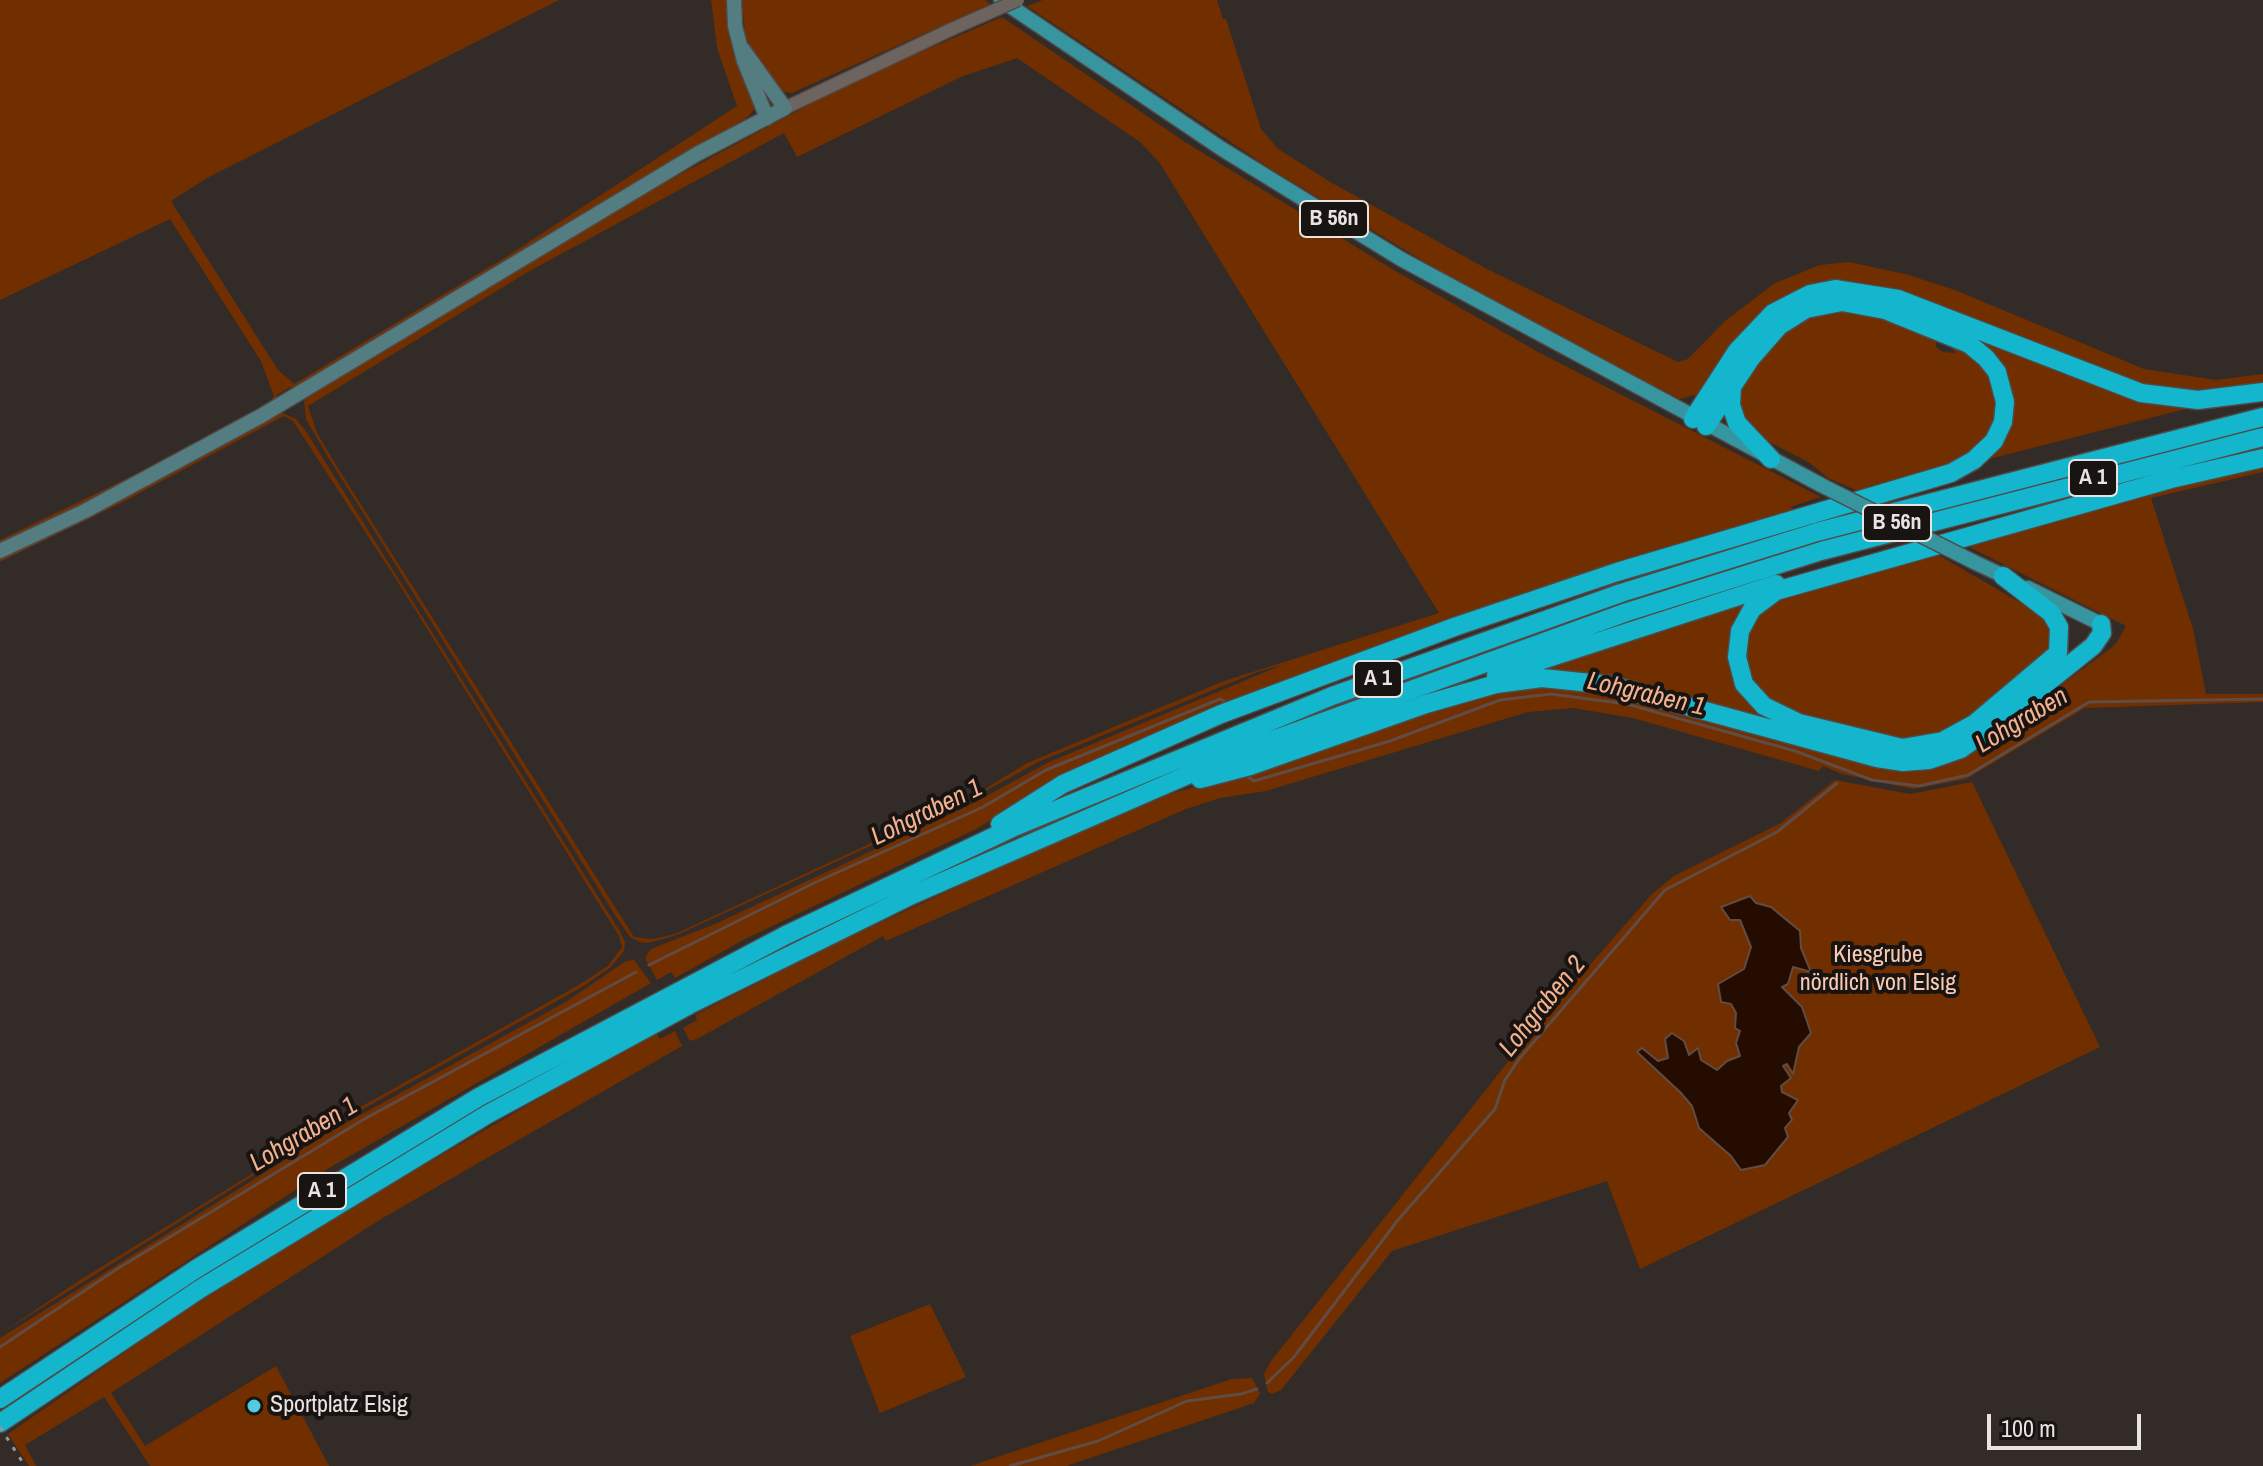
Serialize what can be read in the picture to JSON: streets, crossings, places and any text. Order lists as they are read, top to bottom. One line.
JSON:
{"streets":{"highway":["A 1"],"main road":["B 56n"]},"water":["Lohgraben 1","Lohgraben","Lohgraben 2"],"parks":["Kiesgrube nördlich von Elsig"],"places":["Sportplatz Elsig"],"scale_bar":"100 m"}
